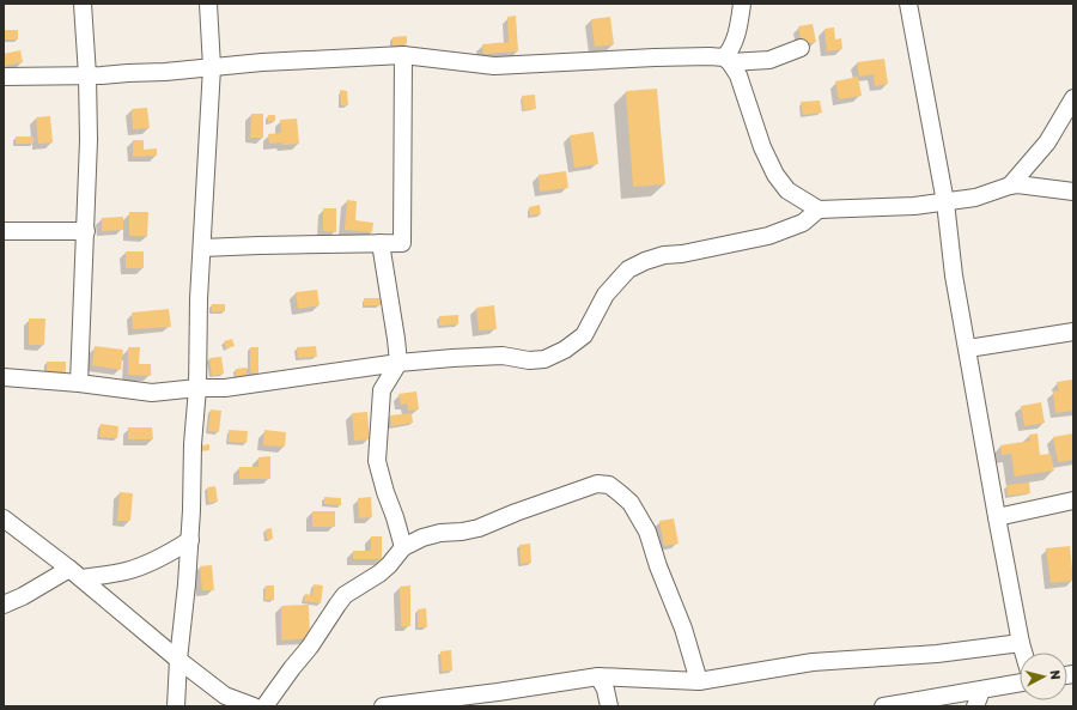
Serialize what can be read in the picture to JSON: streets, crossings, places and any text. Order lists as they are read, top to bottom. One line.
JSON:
{"north":"right"}
